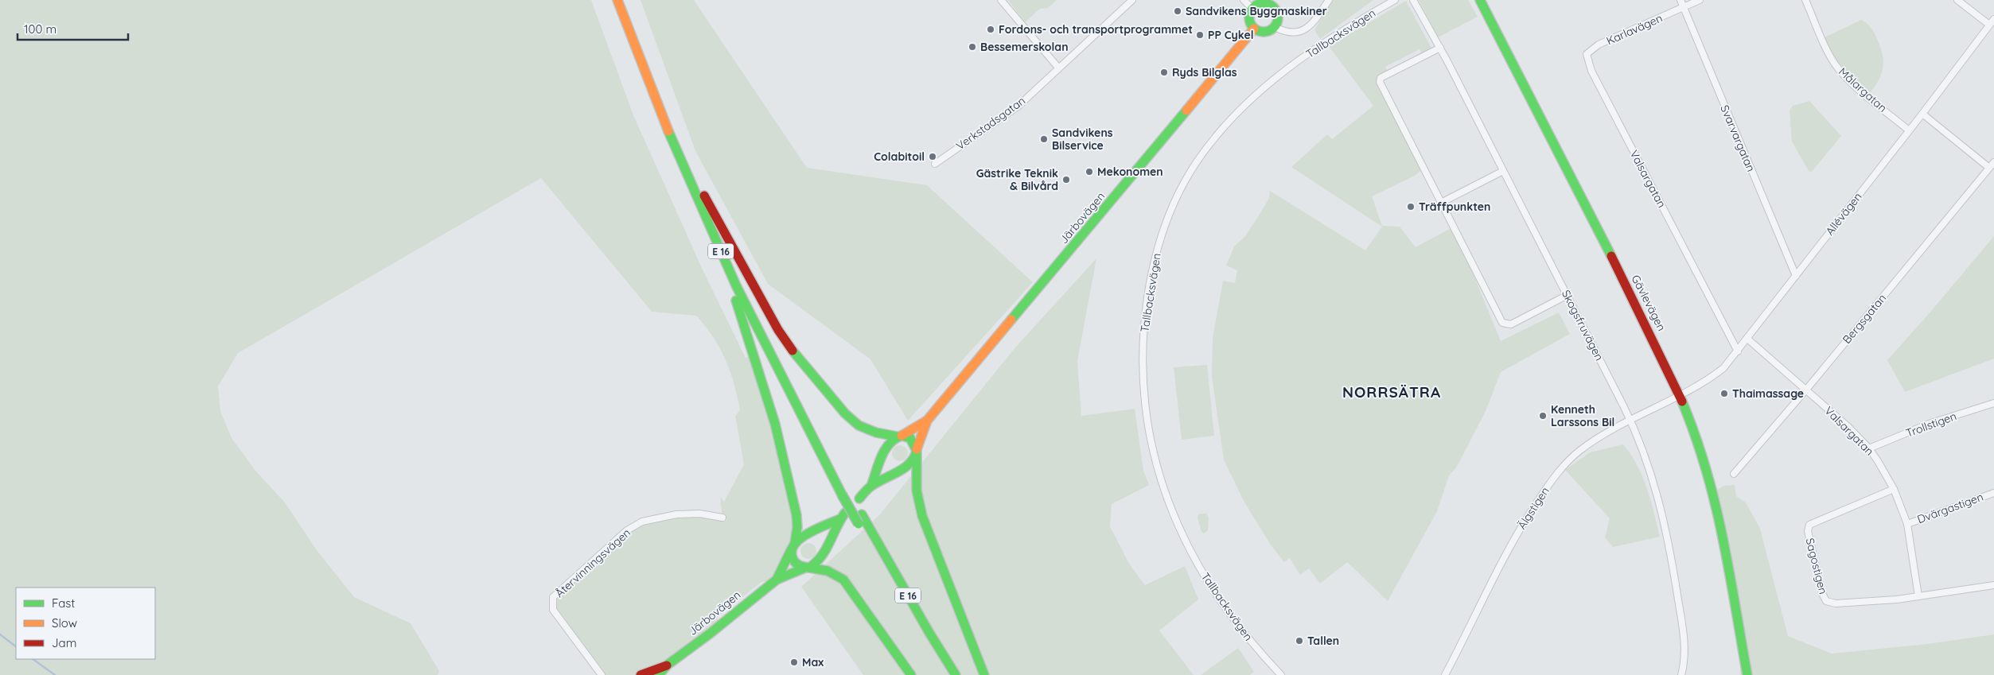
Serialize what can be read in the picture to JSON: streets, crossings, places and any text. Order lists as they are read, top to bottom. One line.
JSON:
{"streets":{"main road":["Järbovägen","E 16","Gävlevägen"],"street":["Karlavägen","Tallbacksvägen","Målargatan","Verkstadsgatan","Svarvargatan","Valsargatan","Allévägen","Bergsgatan","Skogsfruvägen","Trollstigen","Älgstigen","Dvärgastigen","Återvinningsvägen","Sagostigen"]},"crossings":[["Karlavägen","Svarvargatan"],["Karlavägen","Valsargatan"],["Målargatan","Allévägen"],["Svarvargatan","Allévägen"],["Valsargatan","Allévägen"],["Valsargatan","Bergsgatan"],["Valsargatan","Trollstigen"],["Valsargatan","Dvärgastigen"],["Valsargatan","Sagostigen"],["Allévägen","Gävlevägen"],["Allévägen","Älgstigen"],["Gävlevägen","Älgstigen"],["Skogsfruvägen","Älgstigen"]],"districts":["NORRSÄTRA"],"places":["Sandvikens Byggmaskiner","Fordons- och transportprogrammet","PP Cykel","Bessemerskolan","Ryds Bilglas","Sandvikens Bilservice","Colabitoil","Mekonomen","Gästrike Teknik & Bilvård","Träffpunkten","Thaimassage","Kenneth Larssons Bil","Tallen","Max"],"legend":["Fast","Slow","Jam"],"scale_bar":"100 m"}
